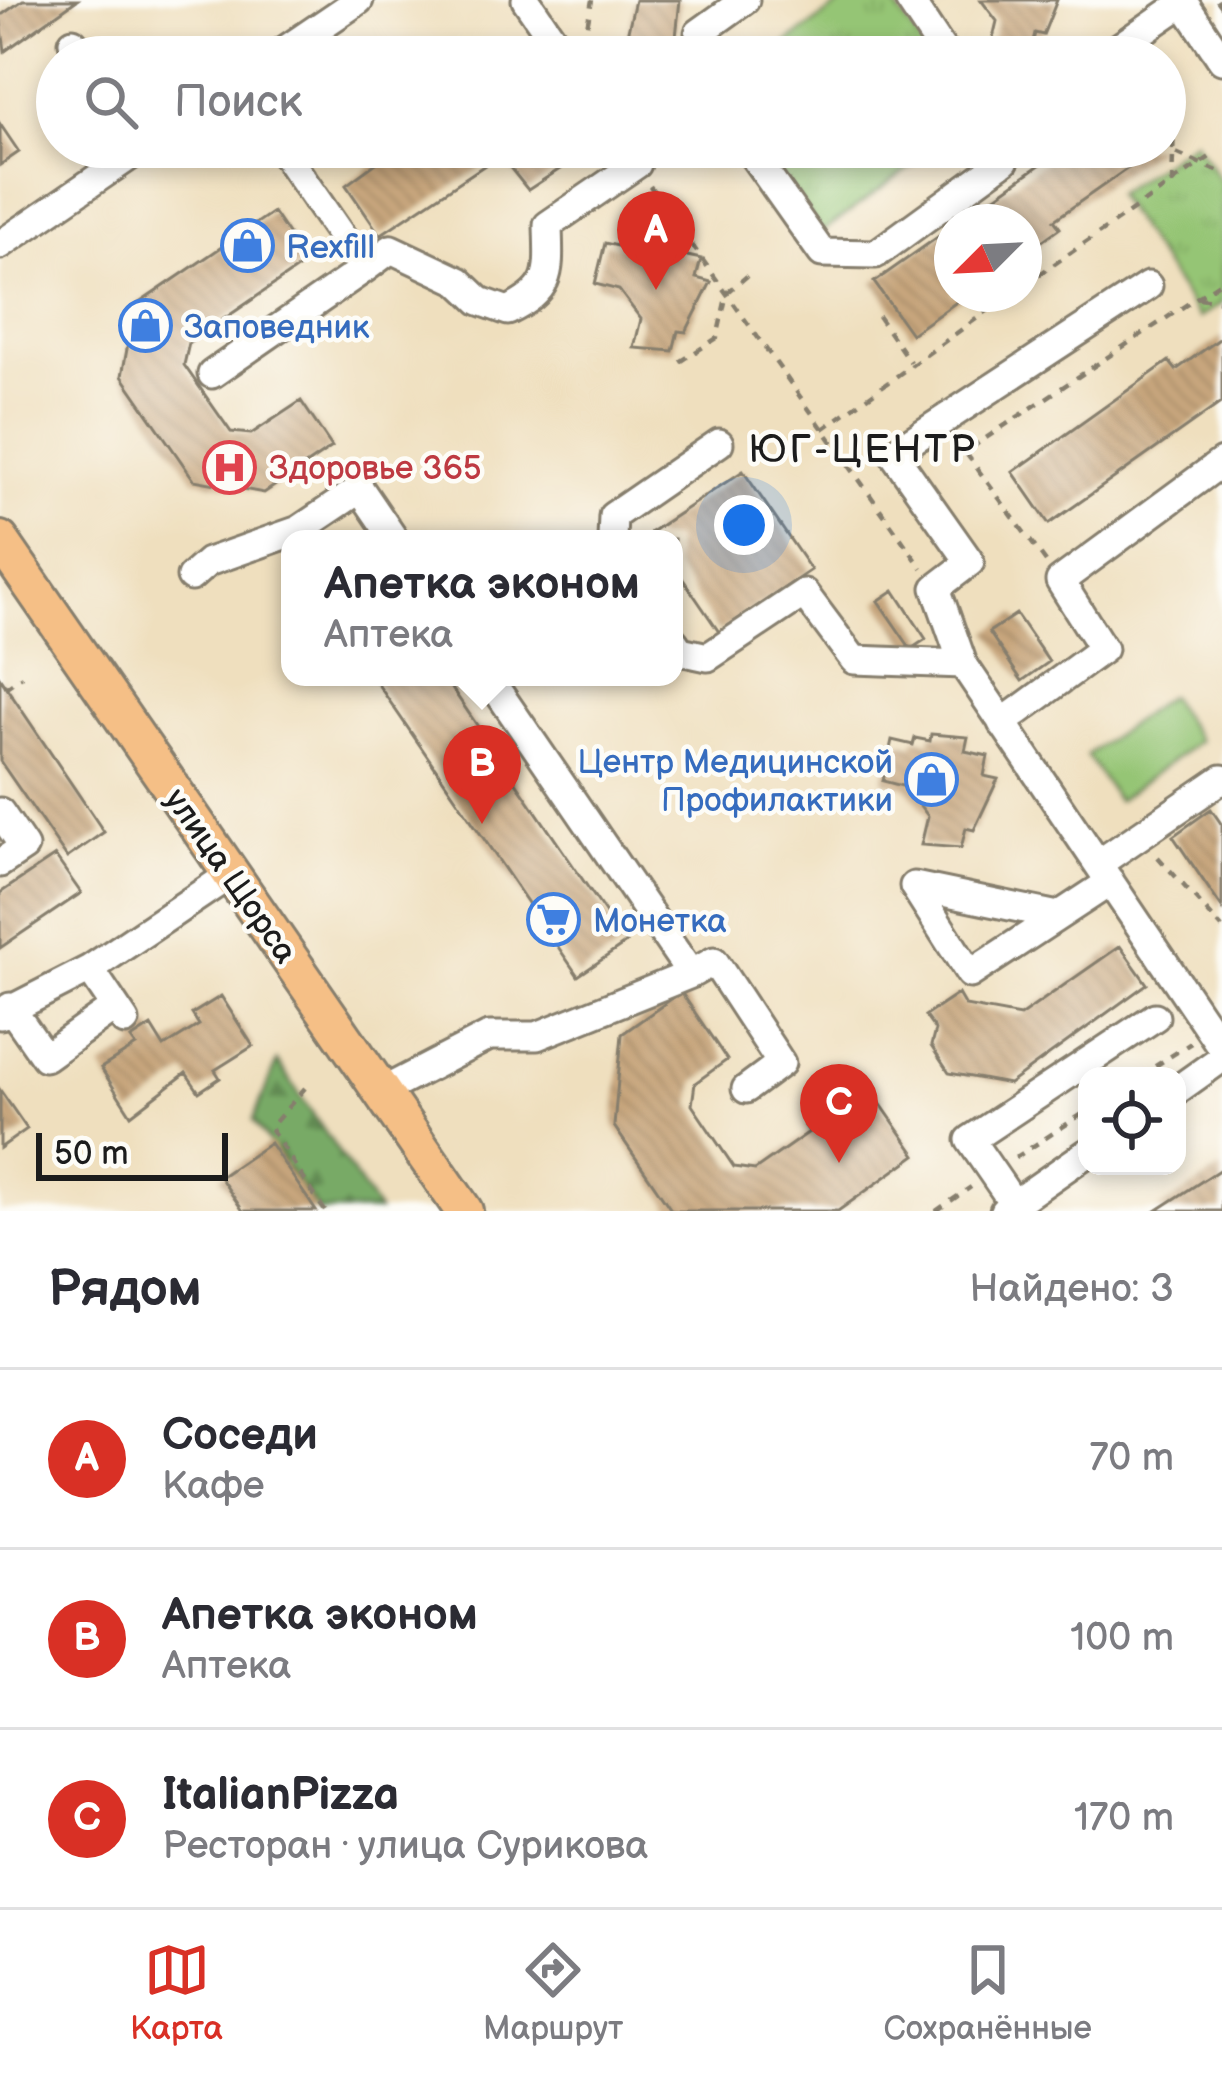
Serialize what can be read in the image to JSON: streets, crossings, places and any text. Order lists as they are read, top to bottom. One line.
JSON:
{"streets":{"main road":["улица Щорса"]},"districts":["ЮГ-ЦЕНТР"],"places":{"shop":["Rexfill","Заповедник","Центр Медицинской Профилактики"],"hospital":["Здоровье 365"],"supermarket":["Монетка"]},"scale_bar":"50 m","north":"bottom left","page":{"search":"Поиск","pins":["A","B","C"],"popup":["Апетка эконом","Аптека"],"scale":"50 m","heading":["Рядом","Найдено: 3"],"list":[{"mark":"A","name":"Соседи","note":"Кафе","value":"70 m"},{"mark":"B","name":"Апетка эконом","note":"Аптека","value":"100 m"},{"mark":"C","name":"ItalianPizza","note":"Ресторан · улица Сурикова","value":"170 m"}],"nav":["Карта","Маршрут","Сохранённые"]}}
